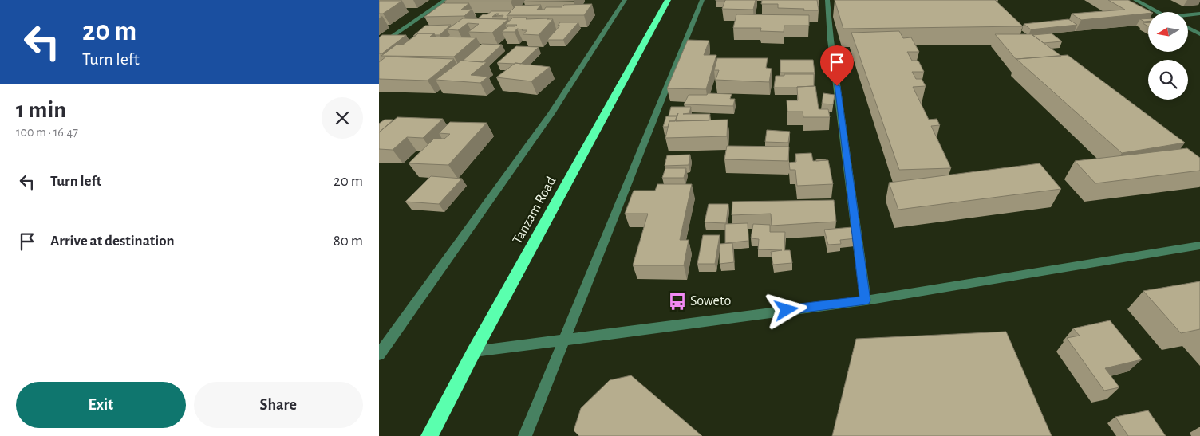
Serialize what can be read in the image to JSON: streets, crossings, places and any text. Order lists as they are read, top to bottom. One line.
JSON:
{"streets":{"highway":["Tanzam Road"]},"places":{"bus stop":["Soweto"]},"north":"left","page":{"turn":["20 m","Turn left"],"heading":["1 min","100 m · 16:47"],"list":[{"name":"Turn left","value":"20 m"},{"name":"Arrive at destination","value":"80 m"}],"buttons":["Exit","Share"]}}
